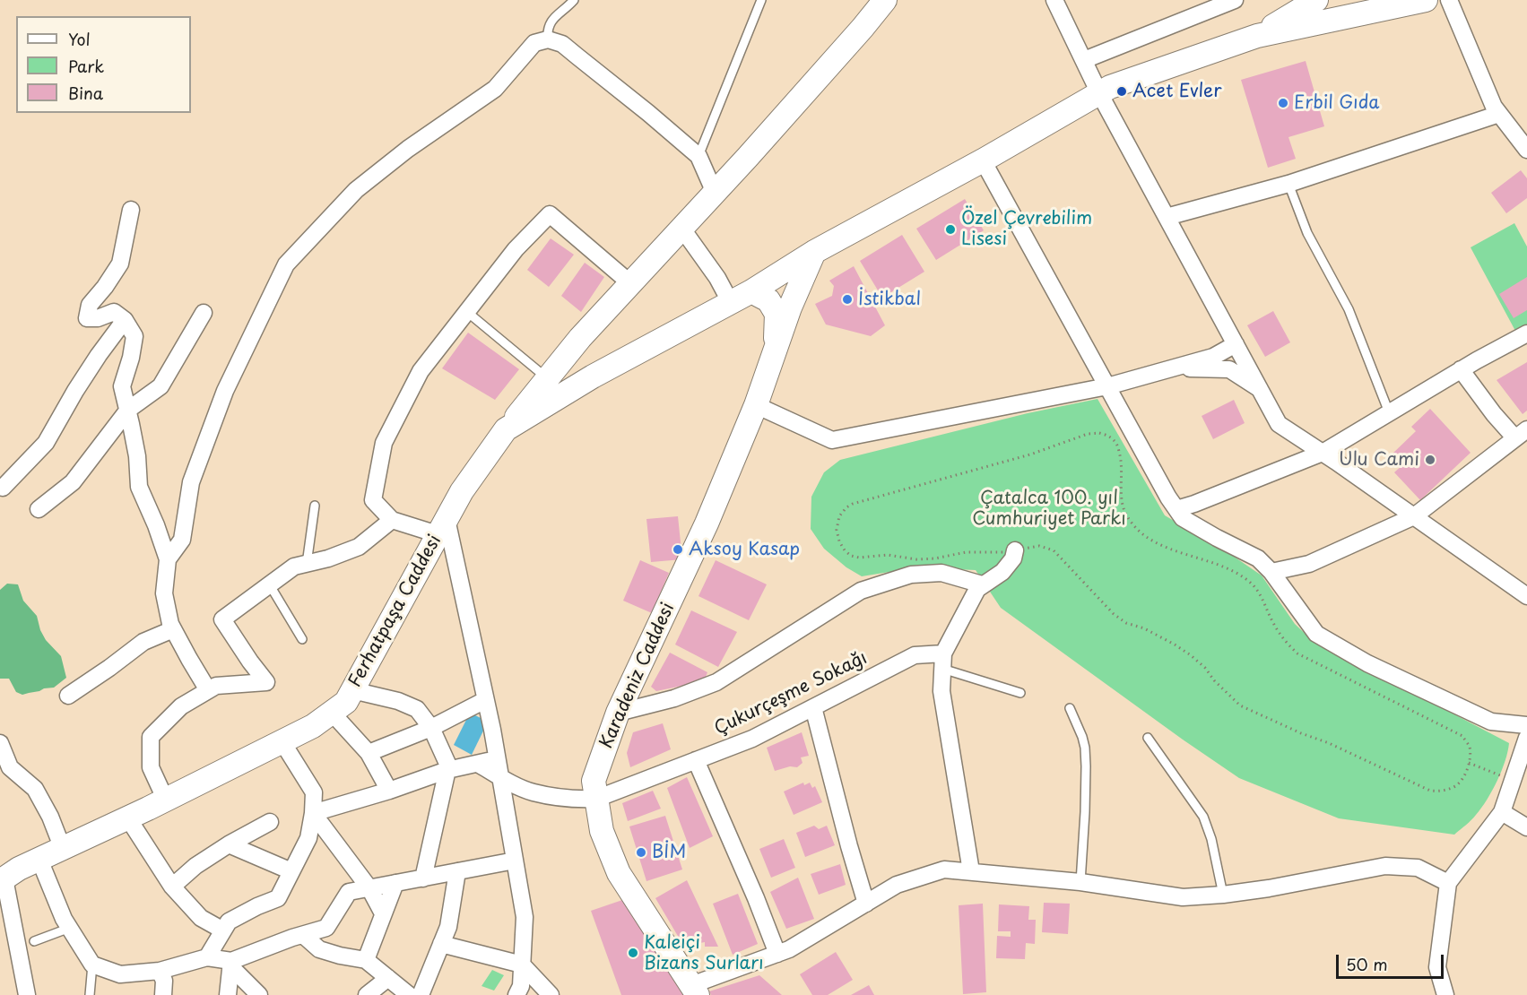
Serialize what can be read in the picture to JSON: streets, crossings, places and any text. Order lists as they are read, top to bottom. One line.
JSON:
{"streets":{"main road":["Ferhatpaşa Caddesi","Karadeniz Caddesi"],"street":["Çukurçeşme Sokağı"]},"crossings":[["Ferhatpaşa Caddesi","Karadeniz Caddesi"],["Karadeniz Caddesi","Çukurçeşme Sokağı"]],"parks":["Çatalca 100. yıl Cumhuriyet Parkı"],"places":["Acet Evler","Erbil Gıda","Özel Çevrebilim Lisesi","İstikbal","Ulu Cami","Aksoy Kasap","BİM","Kaleiçi Bizans Surları"],"legend":["Yol","Park","Bina"],"scale_bar":"50 m"}
